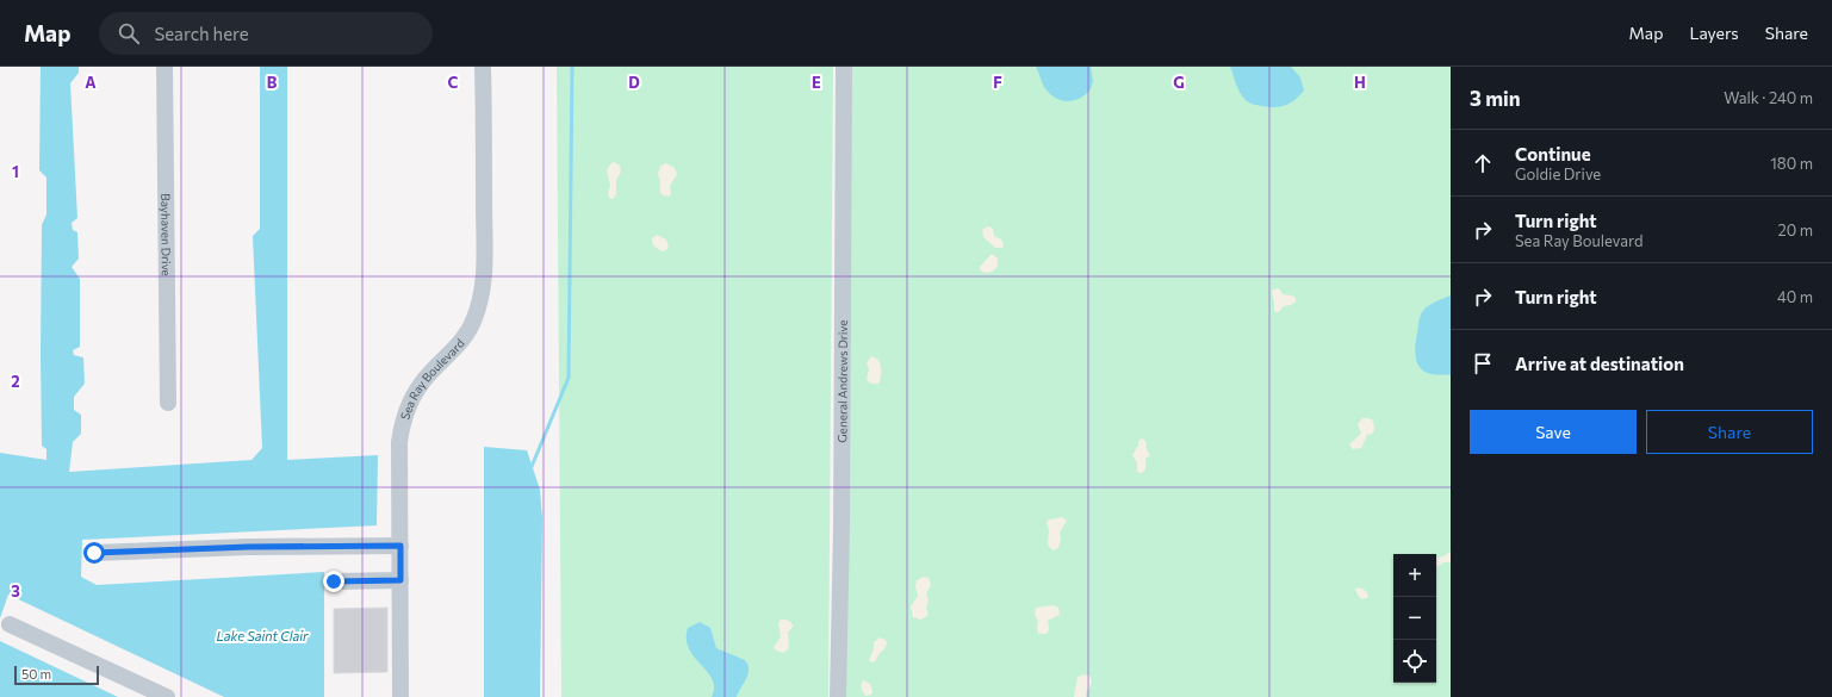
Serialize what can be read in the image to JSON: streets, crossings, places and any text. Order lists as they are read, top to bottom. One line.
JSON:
{"streets":{"street":["Bayhaven Drive","Sea Ray Boulevard","General Andrews Drive"]},"water":["Lake Saint Clair"],"scale_bar":"50 m","page":{"header":"Map","search":"Search here","nav":["Map","Layers","Share"],"heading":["3 min","Walk · 240 m"],"list":[["Continue","Goldie Drive","180 m"],["Turn right","Sea Ray Boulevard","20 m"],["Turn right","40 m"],"Arrive at destination"],"buttons":["Save","Share"],"map_buttons":["+","−"],"scale":"50 m"},"grid":{"columns":["A","B","C","D","E","F","G","H"],"rows":["1","2","3"]}}
